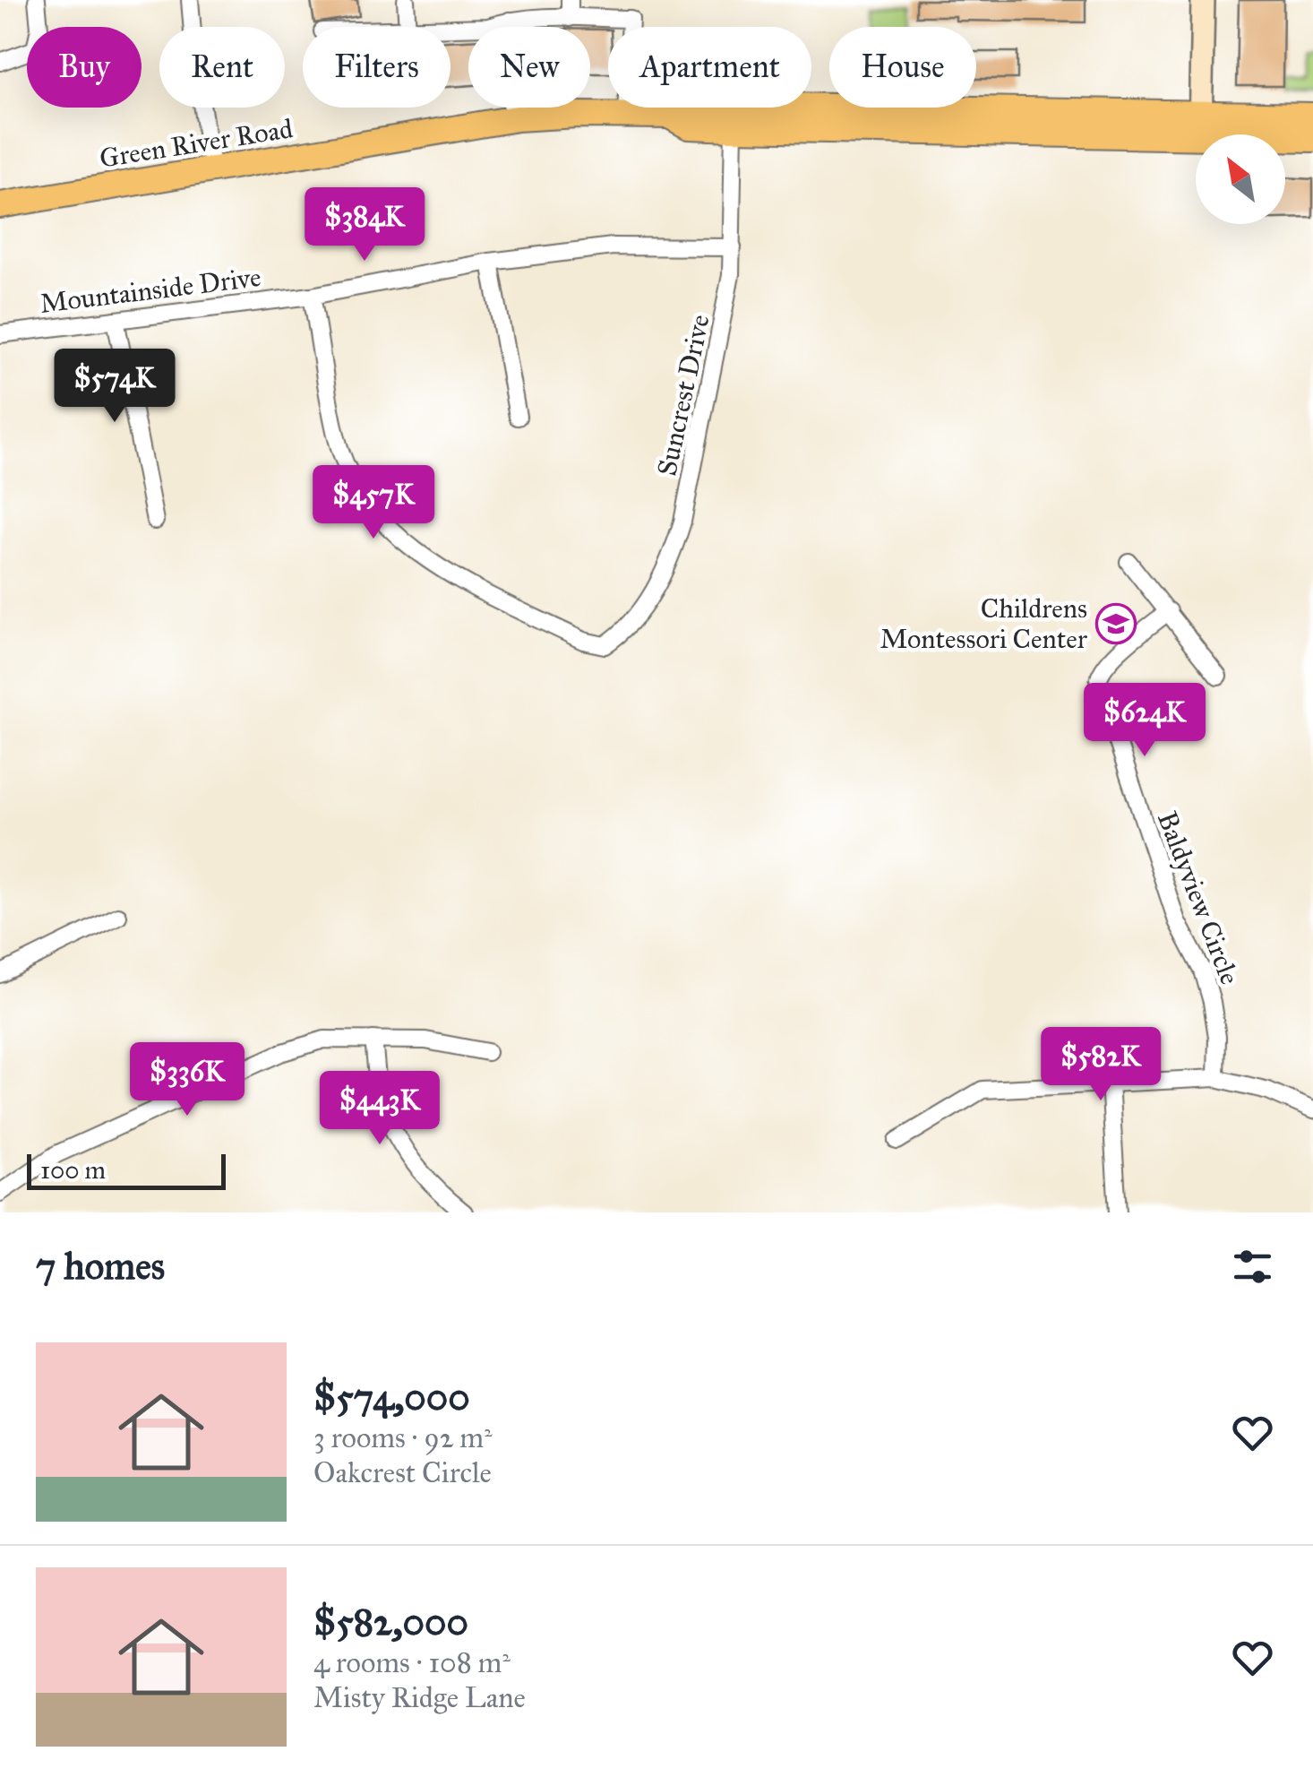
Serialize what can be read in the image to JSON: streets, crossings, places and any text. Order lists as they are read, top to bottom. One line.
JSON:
{"streets":{"main road":["Green River Road"],"street":["Mountainside Drive","Suncrest Drive","Baldyview Circle"]},"crossings":[["Green River Road","Suncrest Drive"],["Mountainside Drive","Suncrest Drive"]],"places":{"school or university":["Childrens Montessori Center"]},"scale_bar":"100 m","north":"top left","page":{"chip":["Buy","Rent","Filters","New","Apartment","House"],"price":["$384K","$574K","$457K","$624K","$582K","$336K","$443K"],"scale":"100 m","heading":"7 homes","list":[{"name":"$574,000","note":"3 rooms · 92 m² · Oakcrest Circle"},{"name":"$582,000","note":"4 rooms · 108 m² · Misty Ridge Lane"}]}}
